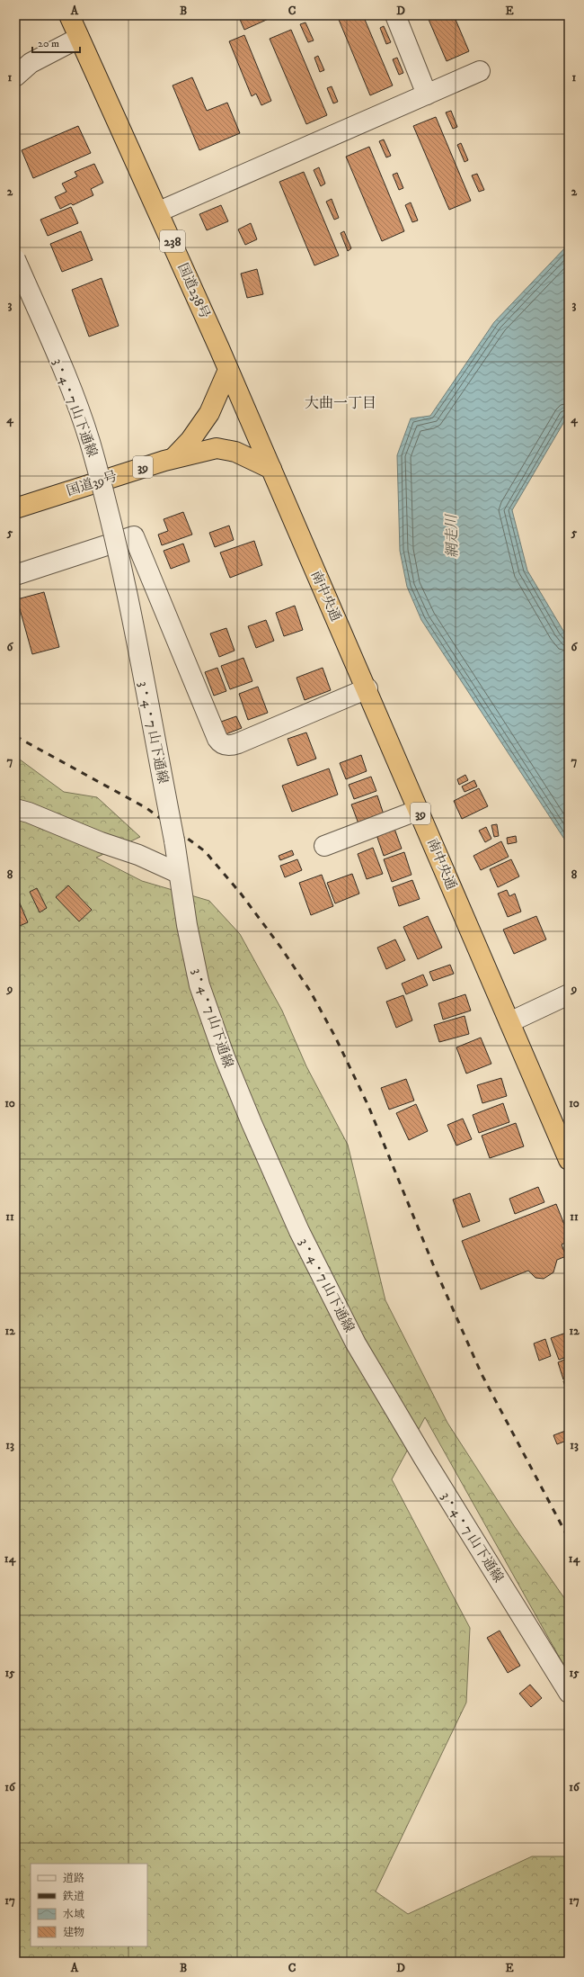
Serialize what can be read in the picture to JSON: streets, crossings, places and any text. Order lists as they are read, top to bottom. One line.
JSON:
{"streets":{"highway":["238","国道238号","39","国道39号","南中央通"],"street":["3・4・7 山下通線"]},"crossings":[["国道238号","国道39号"],["国道238号","南中央通"],["国道39号","南中央通"]],"districts":["大曲一丁目"],"water":["網走川"],"legend":["道路","鉄道","水域","建物"],"scale_bar":"20 m","grid":{"columns":["A","B","C","D","E"],"rows":["1","2","3","4","5","6","7","8","9","10","11","12","13","14","15","16","17"]}}
